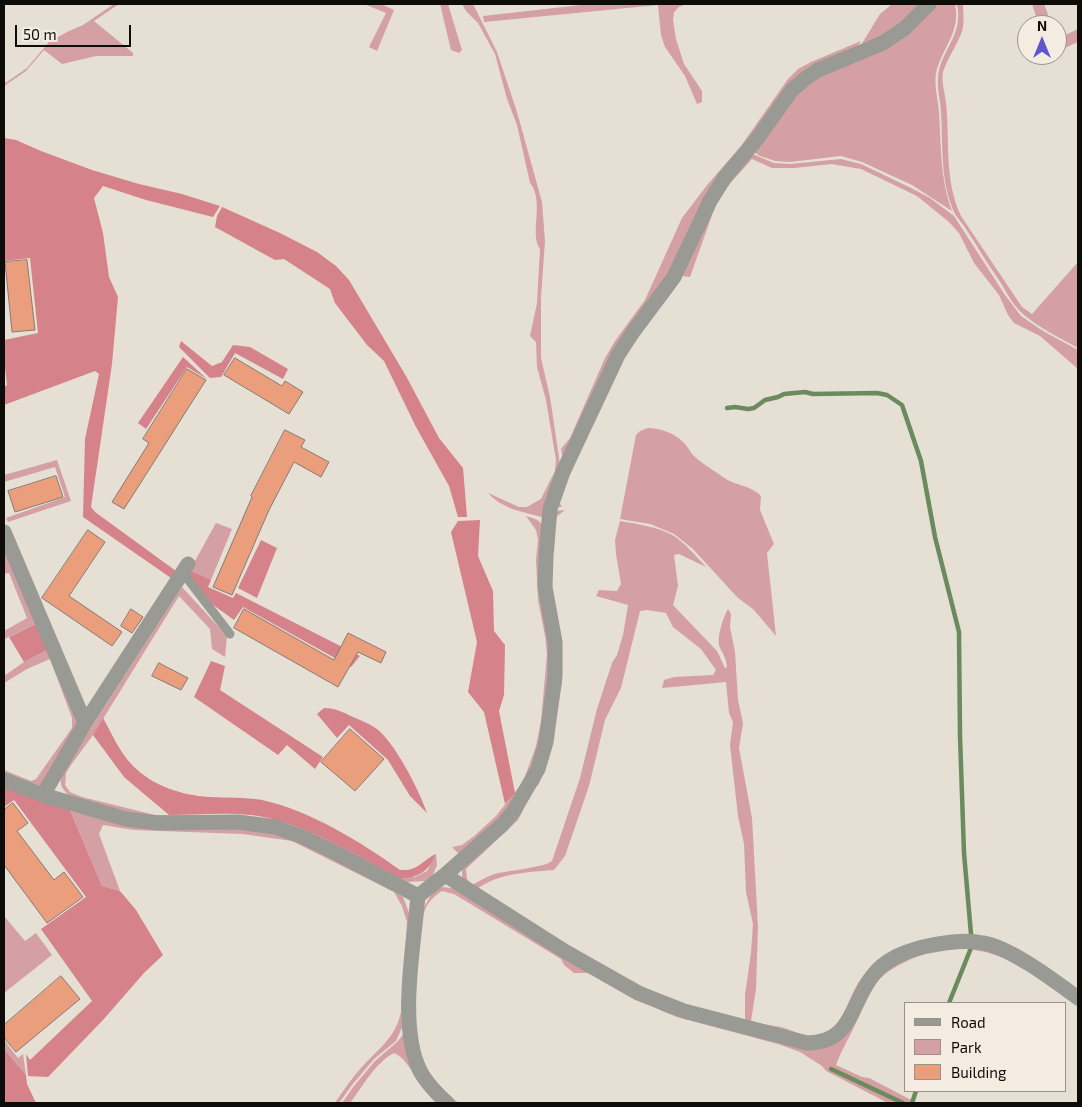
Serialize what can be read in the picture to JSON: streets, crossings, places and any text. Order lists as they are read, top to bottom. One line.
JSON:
{"legend":["Road","Park","Building"],"scale_bar":"50 m","north":"top"}
